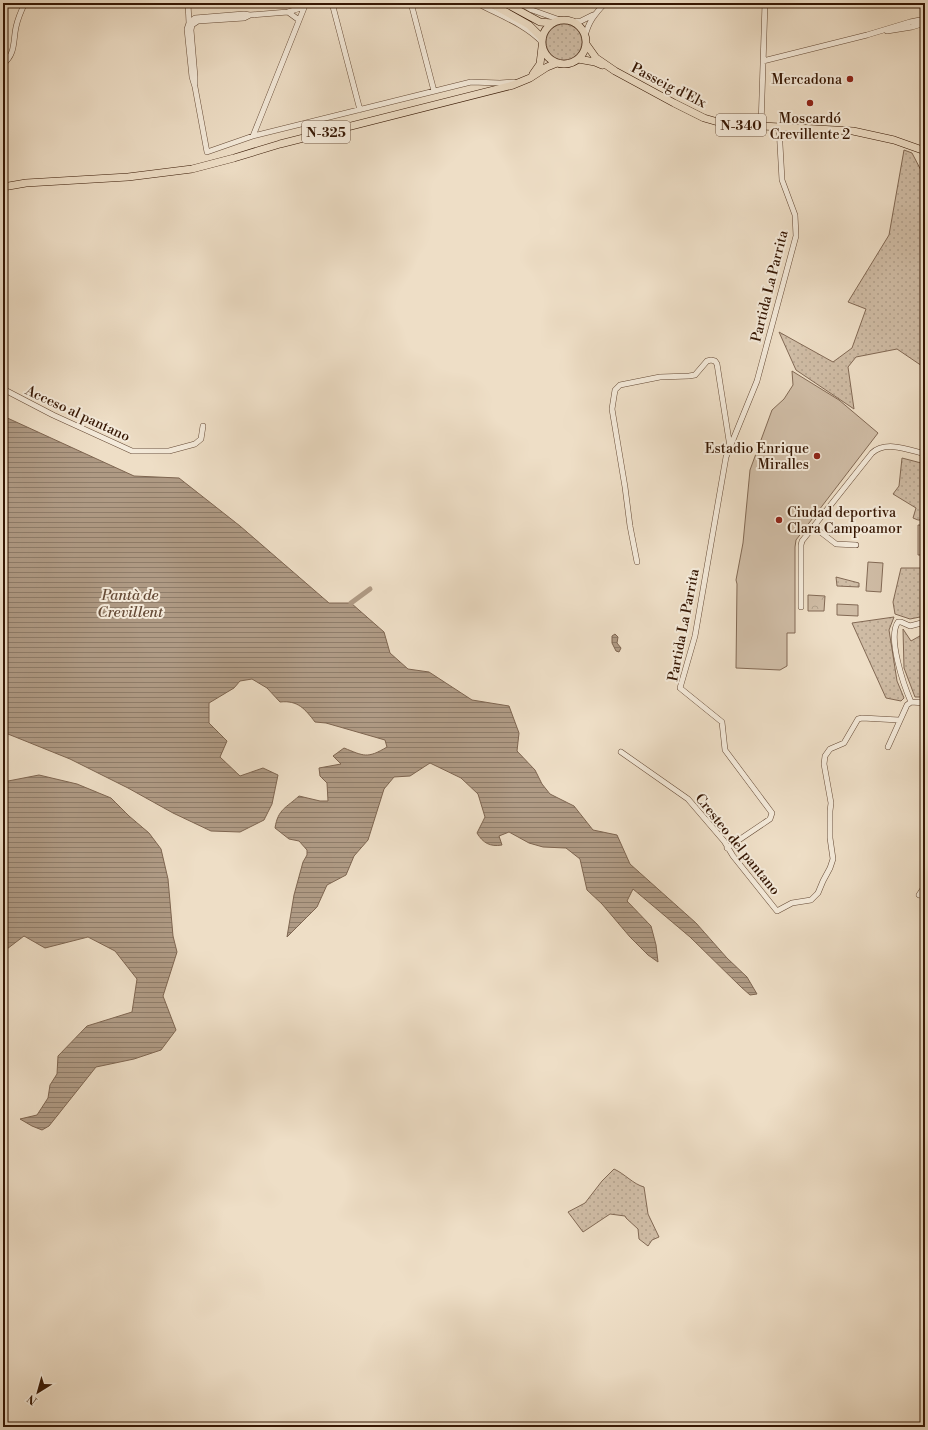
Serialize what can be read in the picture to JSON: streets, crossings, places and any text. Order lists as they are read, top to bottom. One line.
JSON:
{"streets":{"highway":["Passeig d'Elx","N-340","N-325"],"street":["Partida La Parrita","Acceso al pantano","Cresteo del pantano"]},"crossings":[["Passeig d'Elx","N-340"],["Passeig d'Elx","Partida La Parrita"],["N-340","N-325"],["Partida La Parrita","Cresteo del pantano"]],"water":["Pantà de Crevillent"],"places":["Mercadona","Moscardó Crevillente 2","Estadio Enrique Miralles","Ciudad deportiva Clara Campoamor"],"north":"bottom left"}
